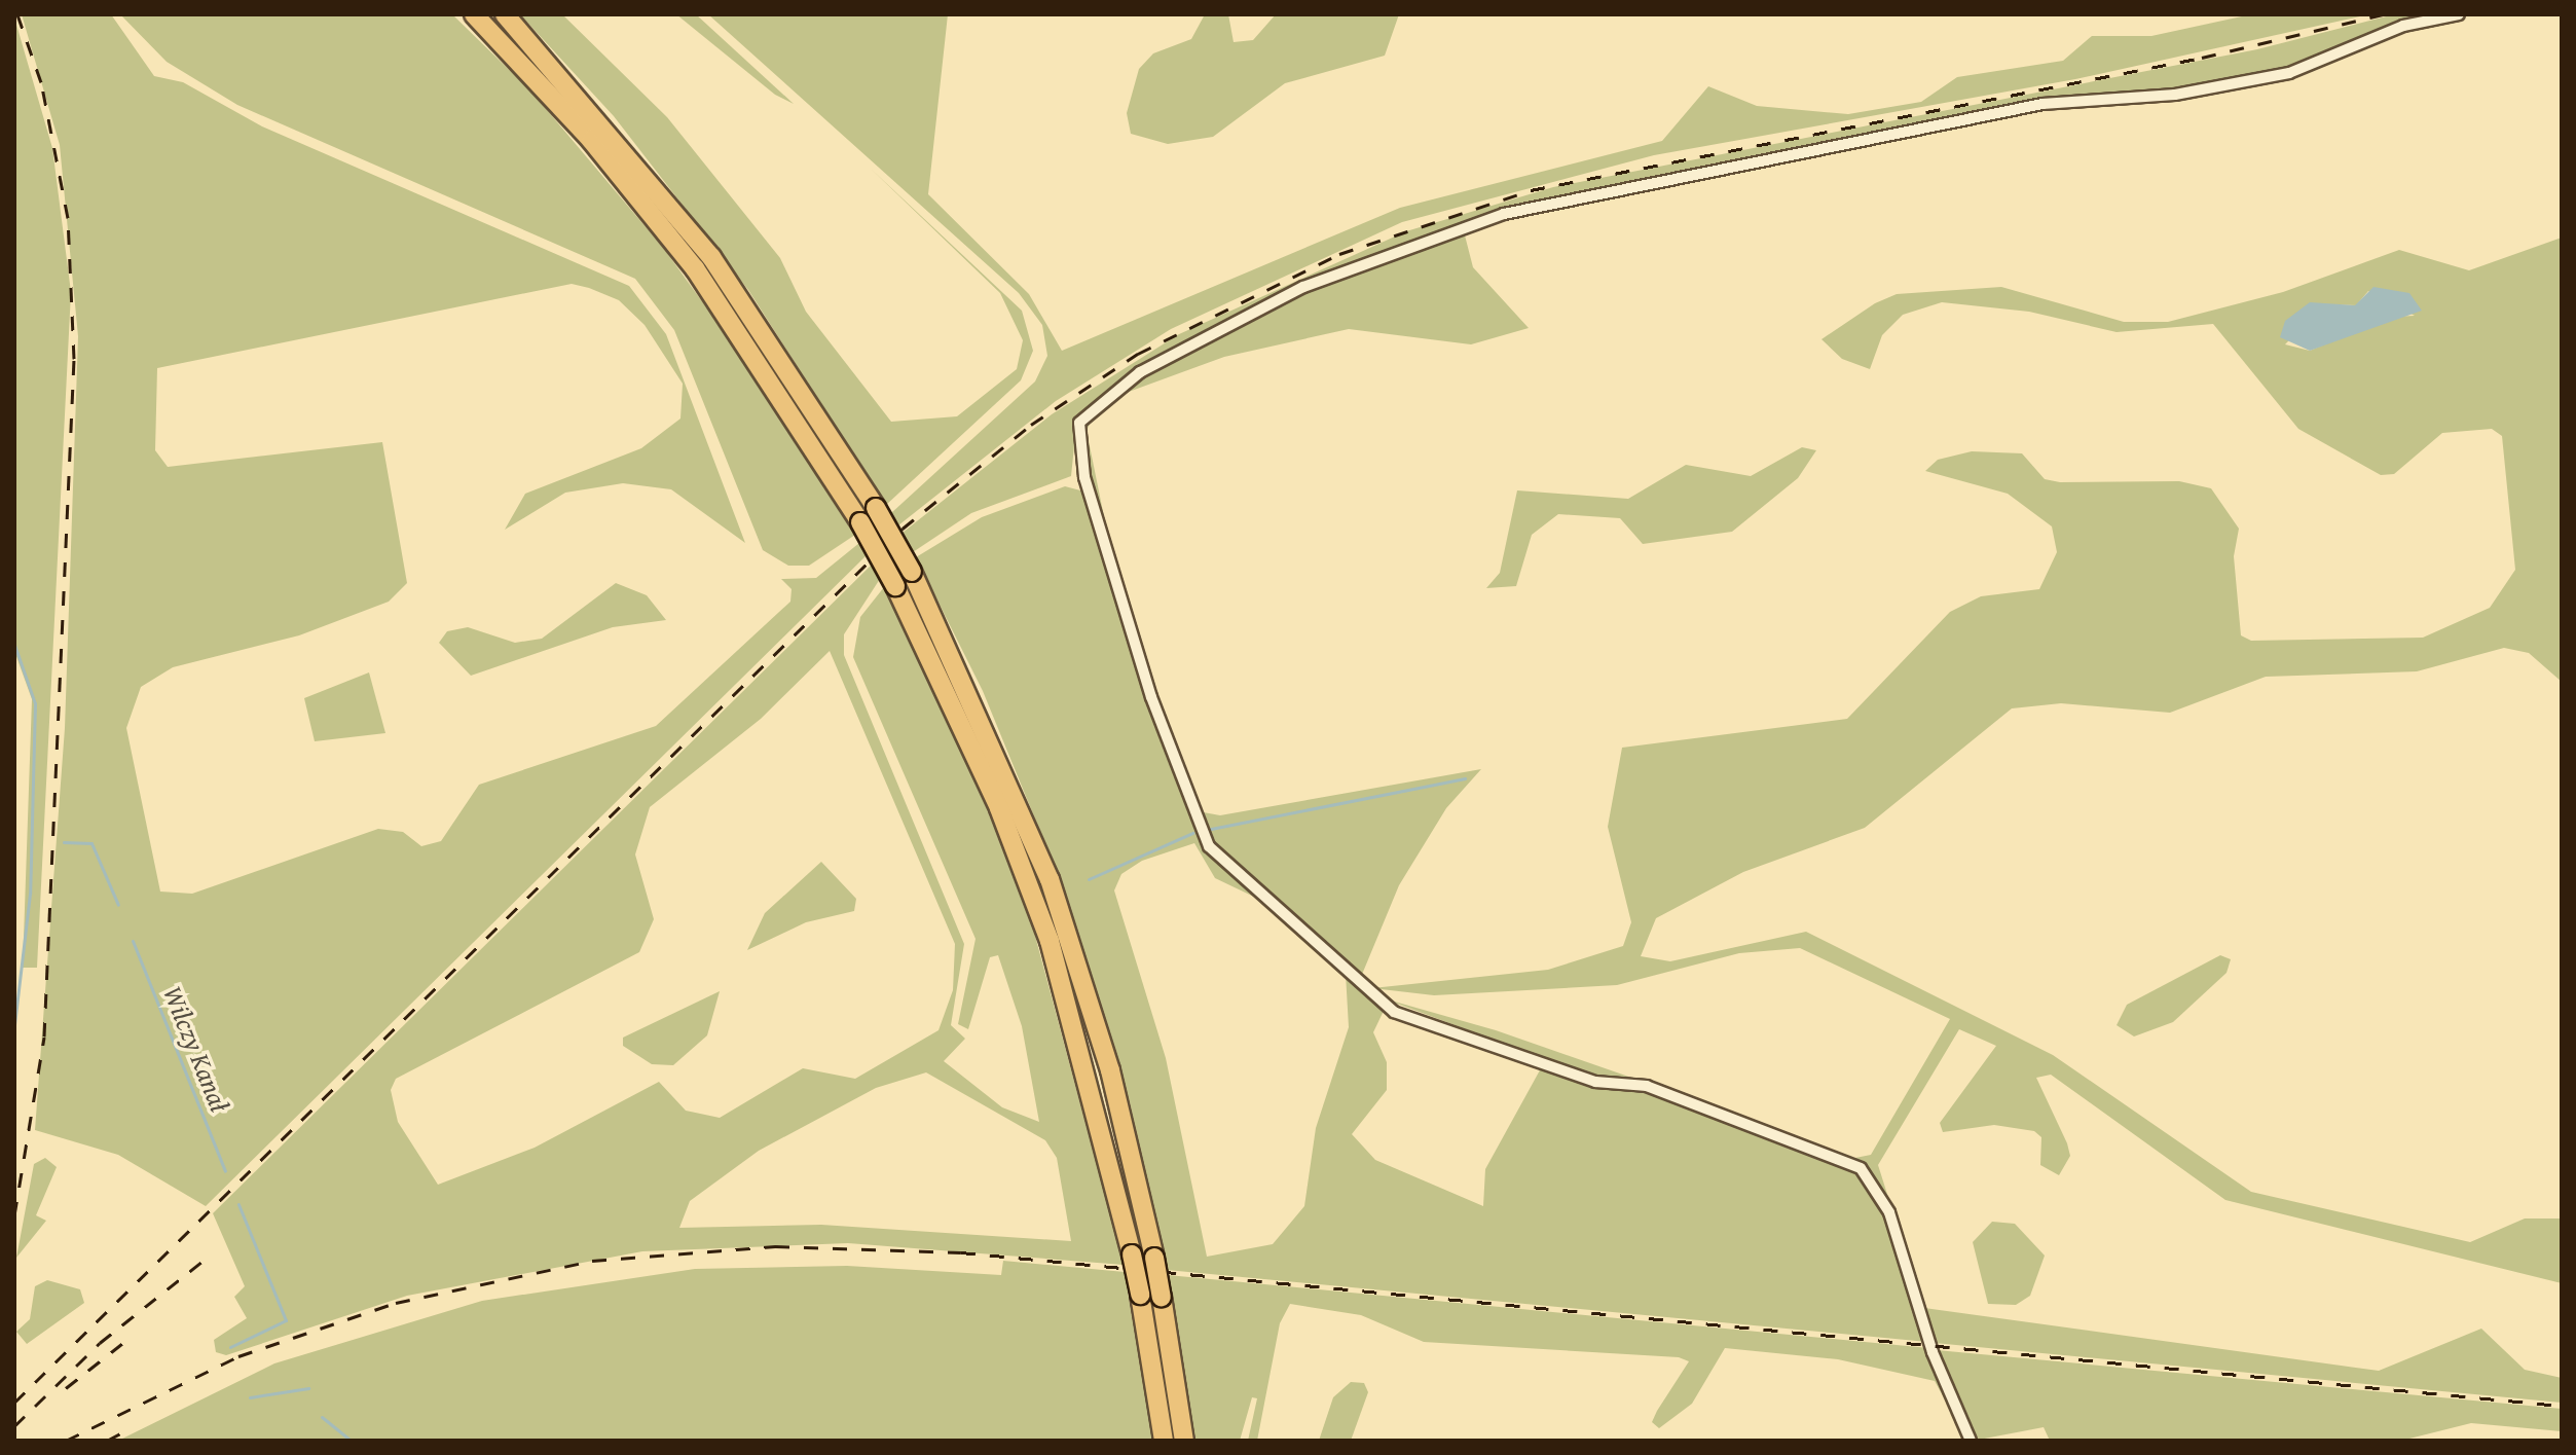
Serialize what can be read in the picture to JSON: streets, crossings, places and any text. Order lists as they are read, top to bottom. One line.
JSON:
{"water":["Wilczy Kanał"]}
